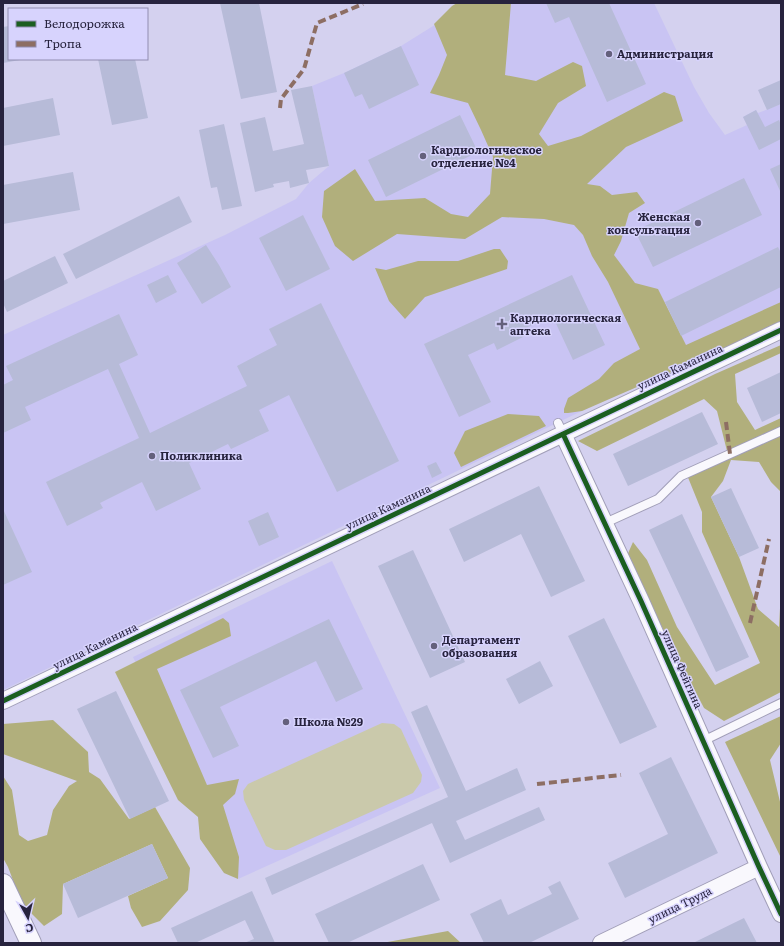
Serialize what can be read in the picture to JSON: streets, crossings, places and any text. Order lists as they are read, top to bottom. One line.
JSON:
{"streets":{"street":["улица Каманина","улица Фейгина","улица Труда"]},"crossings":[["улица Каманина","улица Фейгина"],["улица Фейгина","улица Труда"]],"places":{"other":["Администрация","Кардиологическое отделение №4","Женская консультация","Поликлиника","Департамент образования","Школа №29"],"health":["Кардиологическая аптека"]},"legend":["Велодорожка","Тропа"],"north":"bottom"}
